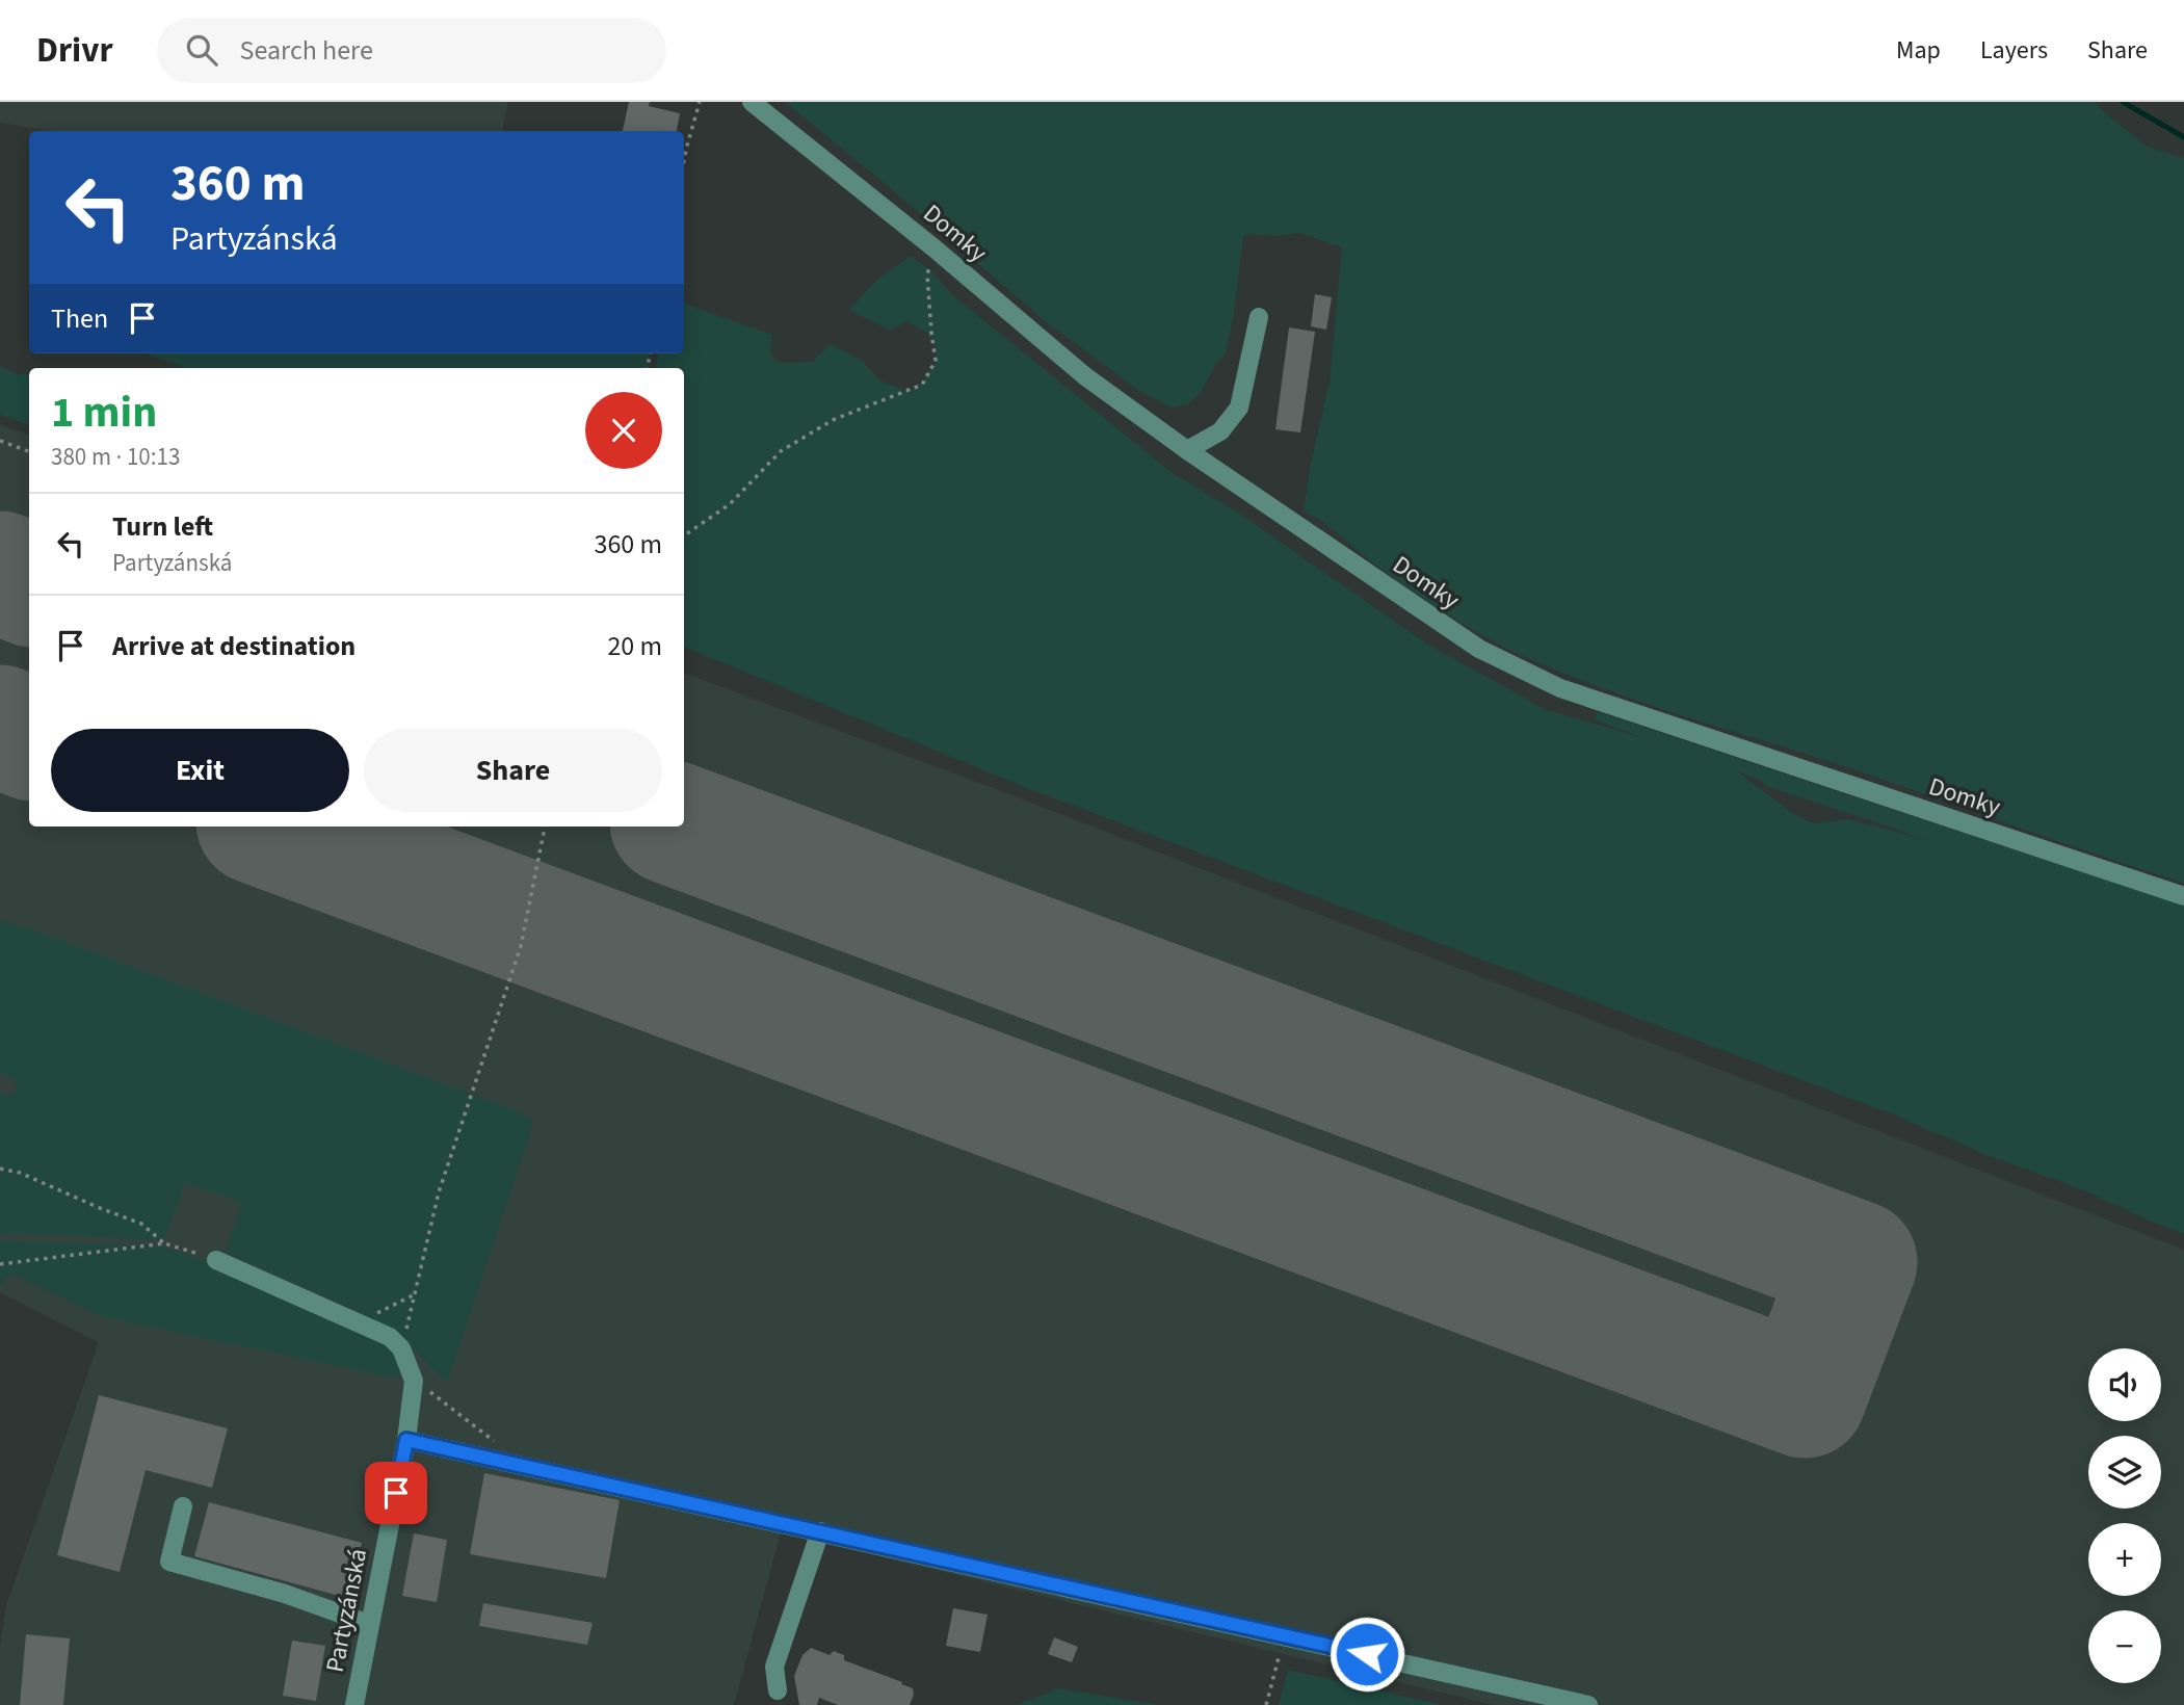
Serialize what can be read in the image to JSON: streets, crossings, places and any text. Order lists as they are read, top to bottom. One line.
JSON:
{"streets":{"street":["Domky","Partyzánská"]},"page":{"header":"Drivr","search":"Search here","nav":["Map","Layers","Share"],"turn":["360 m","Partyzánská"],"then":"Then","heading":["1 min","380 m · 10:13"],"list":[{"name":"Turn left","note":"Partyzánská","value":"360 m"},{"name":"Arrive at destination","value":"20 m"}],"buttons":["Exit","Share"],"map_buttons":["+","−"]}}
